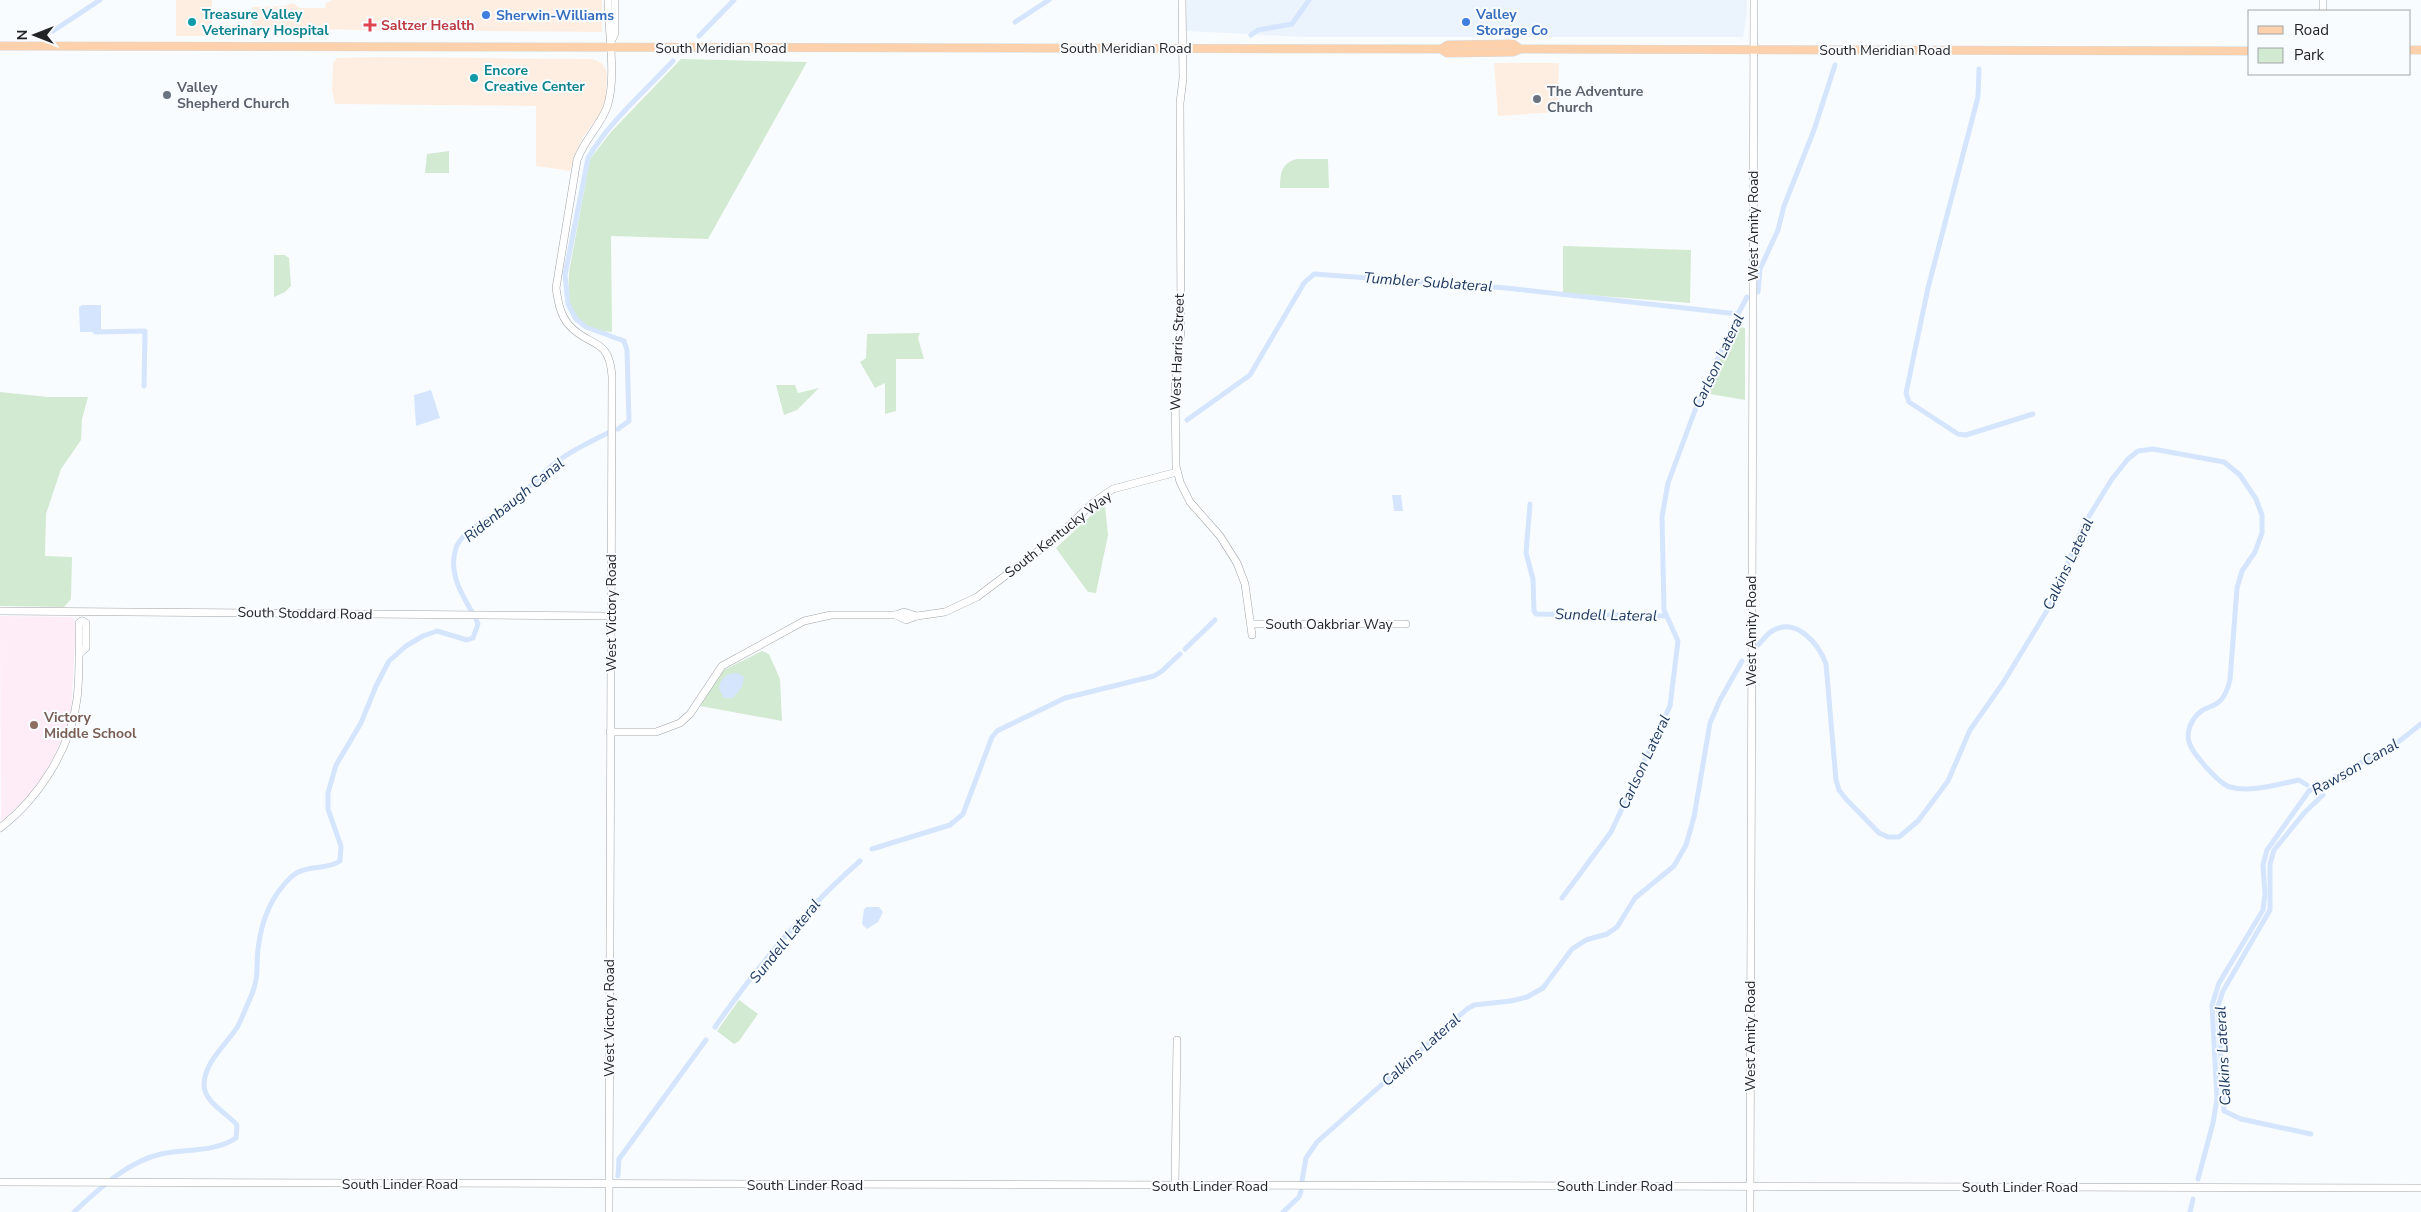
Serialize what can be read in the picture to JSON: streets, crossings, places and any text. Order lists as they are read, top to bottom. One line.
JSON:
{"streets":{"main road":["South Meridian Road"],"street":["West Amity Road","West Harris Street","South Kentucky Way","South Stoddard Road","West Victory Road","South Oakbriar Way","South Linder Road"]},"crossings":[["South Meridian Road","West Amity Road"],["South Meridian Road","West Harris Street"],["South Meridian Road","West Victory Road"],["West Amity Road","South Linder Road"],["West Harris Street","South Kentucky Way"],["West Harris Street","South Oakbriar Way"],["South Kentucky Way","West Victory Road"],["South Stoddard Road","West Victory Road"],["West Victory Road","South Linder Road"]],"water":["Tumbler Sublateral","Carlson Lateral","Ridenbaugh Canal","Calkins Lateral","Sundell Lateral","Rawson Canal"],"places":{"other":["Sherwin-Williams","Treasure Valley Veterinary Hospital","Valley Storage Co","Encore Creative Center","Valley Shepherd Church","The Adventure Church","Victory Middle School"],"health":["Saltzer Health"]},"legend":["Road","Park"],"north":"left"}
